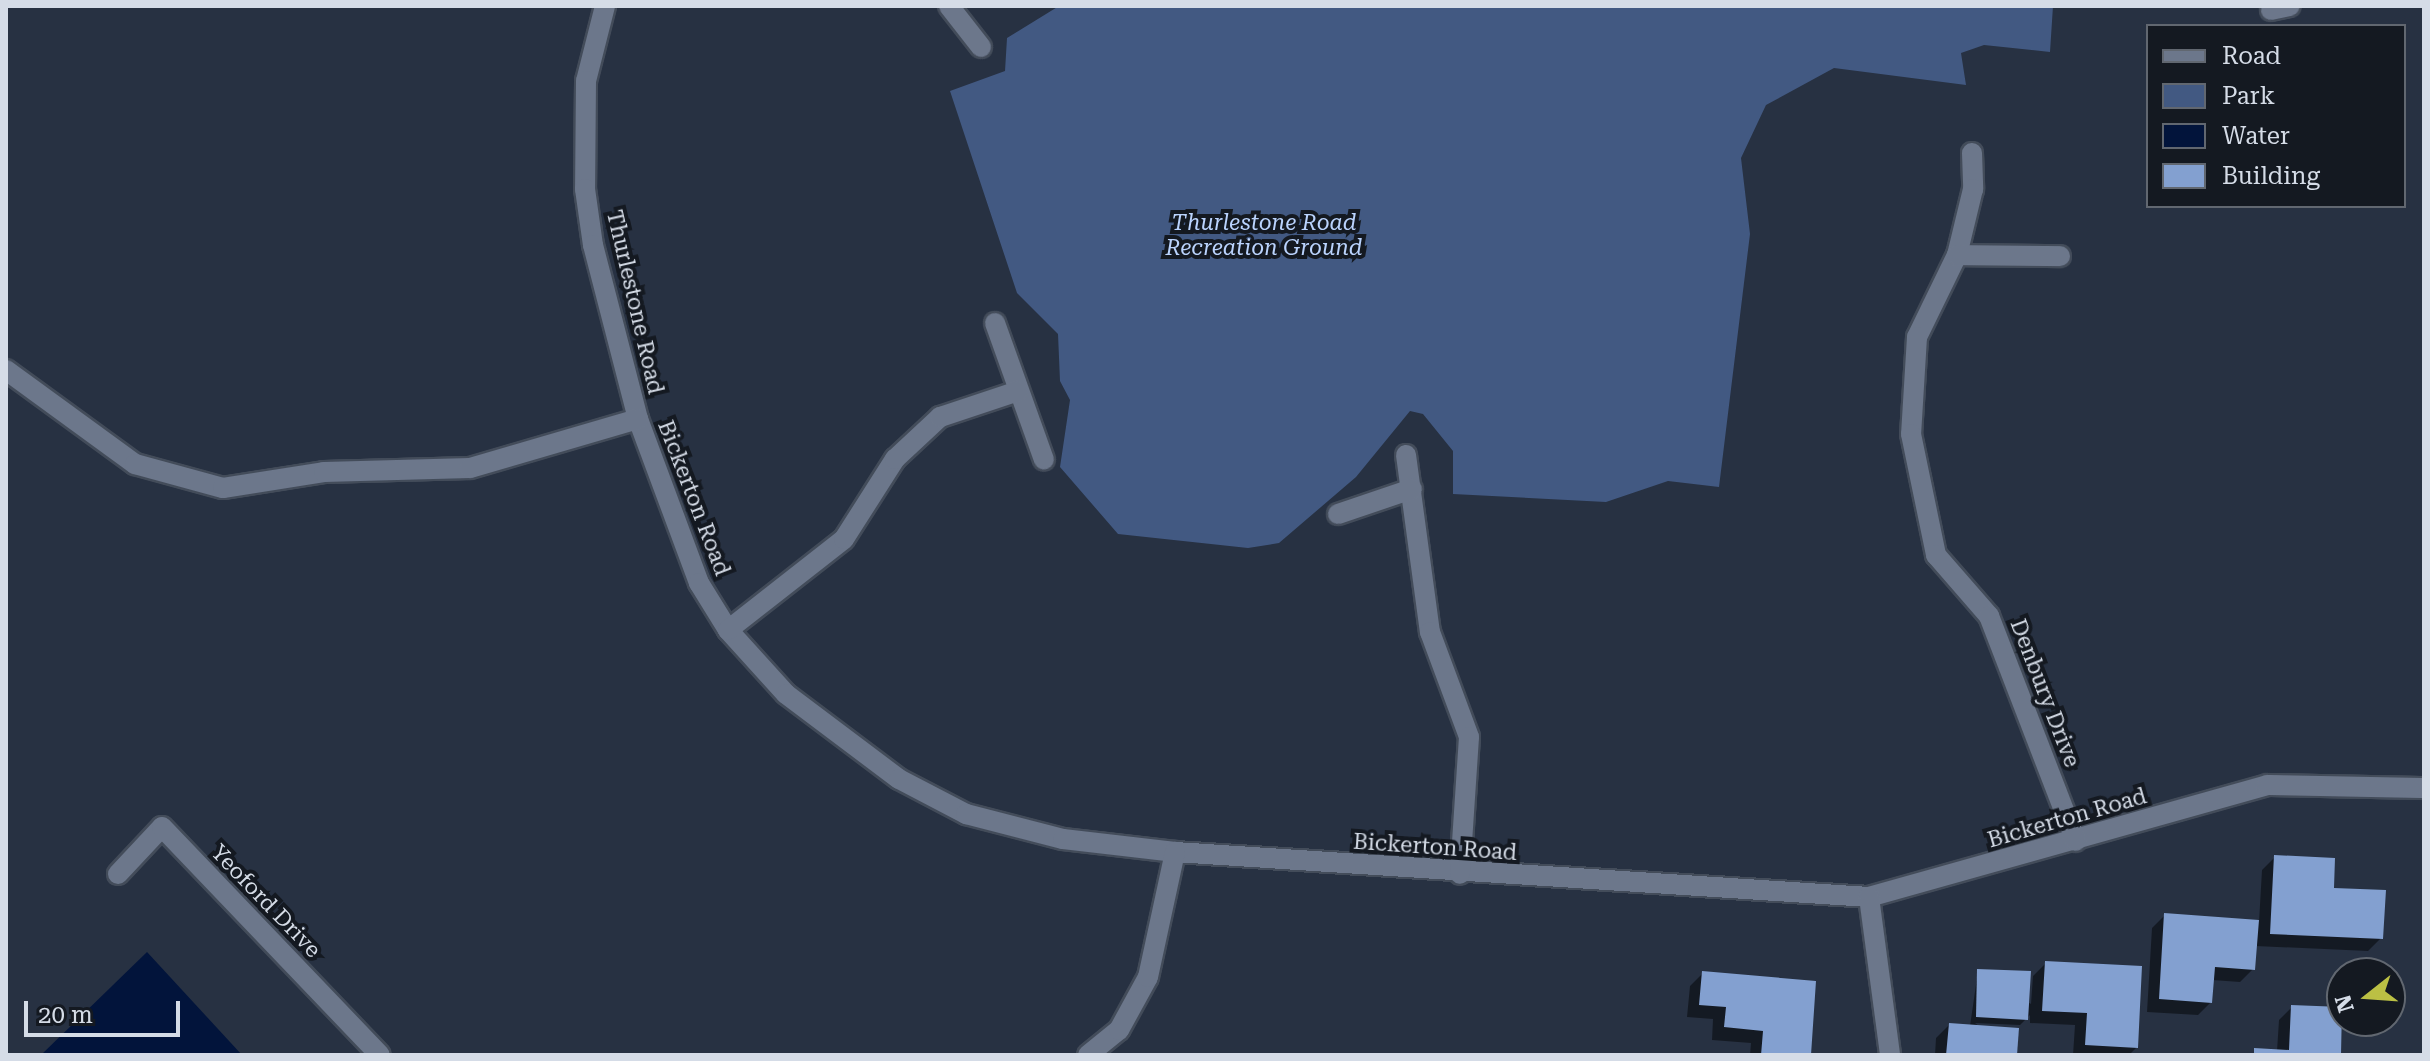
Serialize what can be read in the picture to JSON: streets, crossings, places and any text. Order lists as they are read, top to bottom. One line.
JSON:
{"streets":{"street":["Thurlestone Road","Bickerton Road","Denbury Drive","Yeoford Drive"]},"crossings":[["Thurlestone Road","Bickerton Road"],["Bickerton Road","Denbury Drive"]],"parks":["Thurlestone Road Recreation Ground"],"legend":["Road","Park","Water","Building"],"scale_bar":"20 m","north":"left"}
